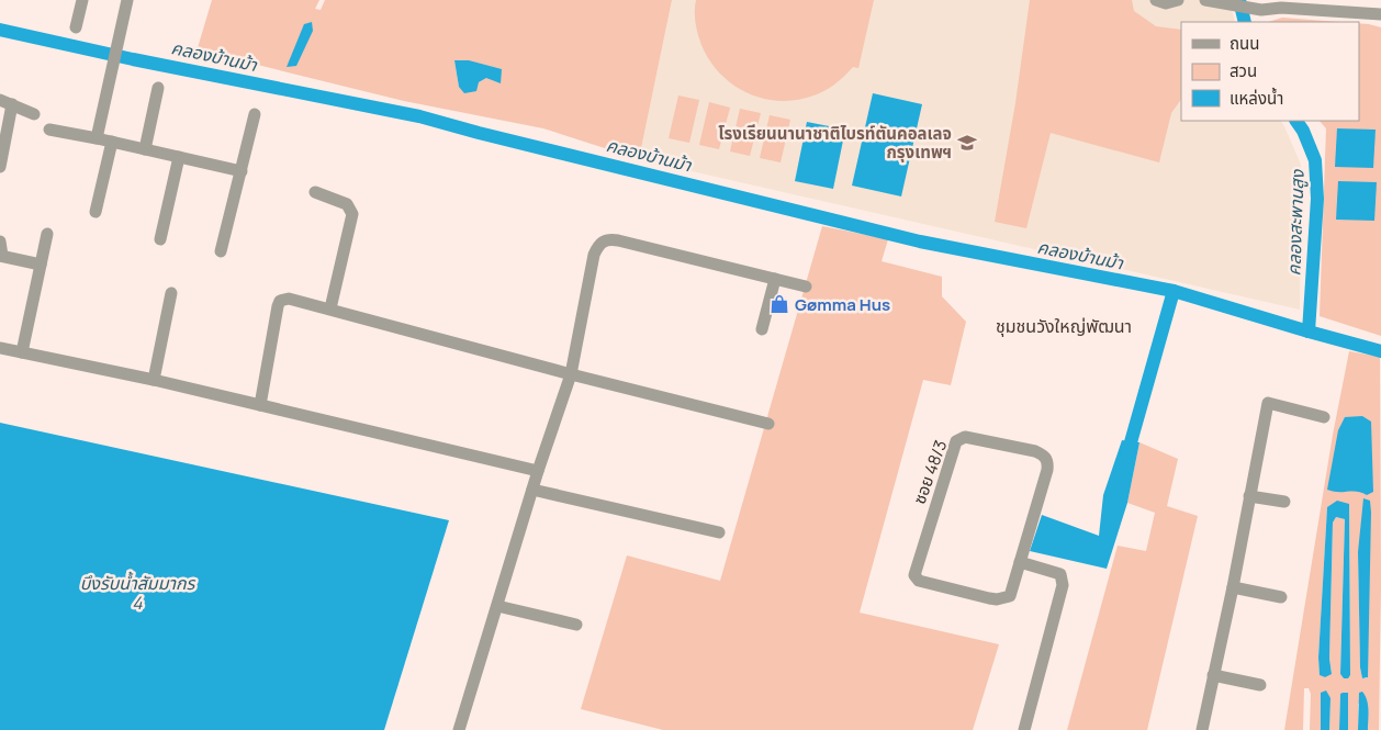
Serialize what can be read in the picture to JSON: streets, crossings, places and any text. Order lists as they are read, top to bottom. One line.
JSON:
{"streets":{"street":["ซอย 48/3"]},"districts":["ชุมชนวังใหญ่พัฒนา"],"water":["คลองบ้านม้า","คลองสะพานสูง","บึงรับน้ำสัมมากร 4"],"places":{"school or university":["โรงเรียนนานาชาติไบรท์ตันคอลเลจ กรุงเทพฯ"],"shop":["Gømma Hus"]},"legend":["ถนน","สวน","แหล่งน้ำ"]}
